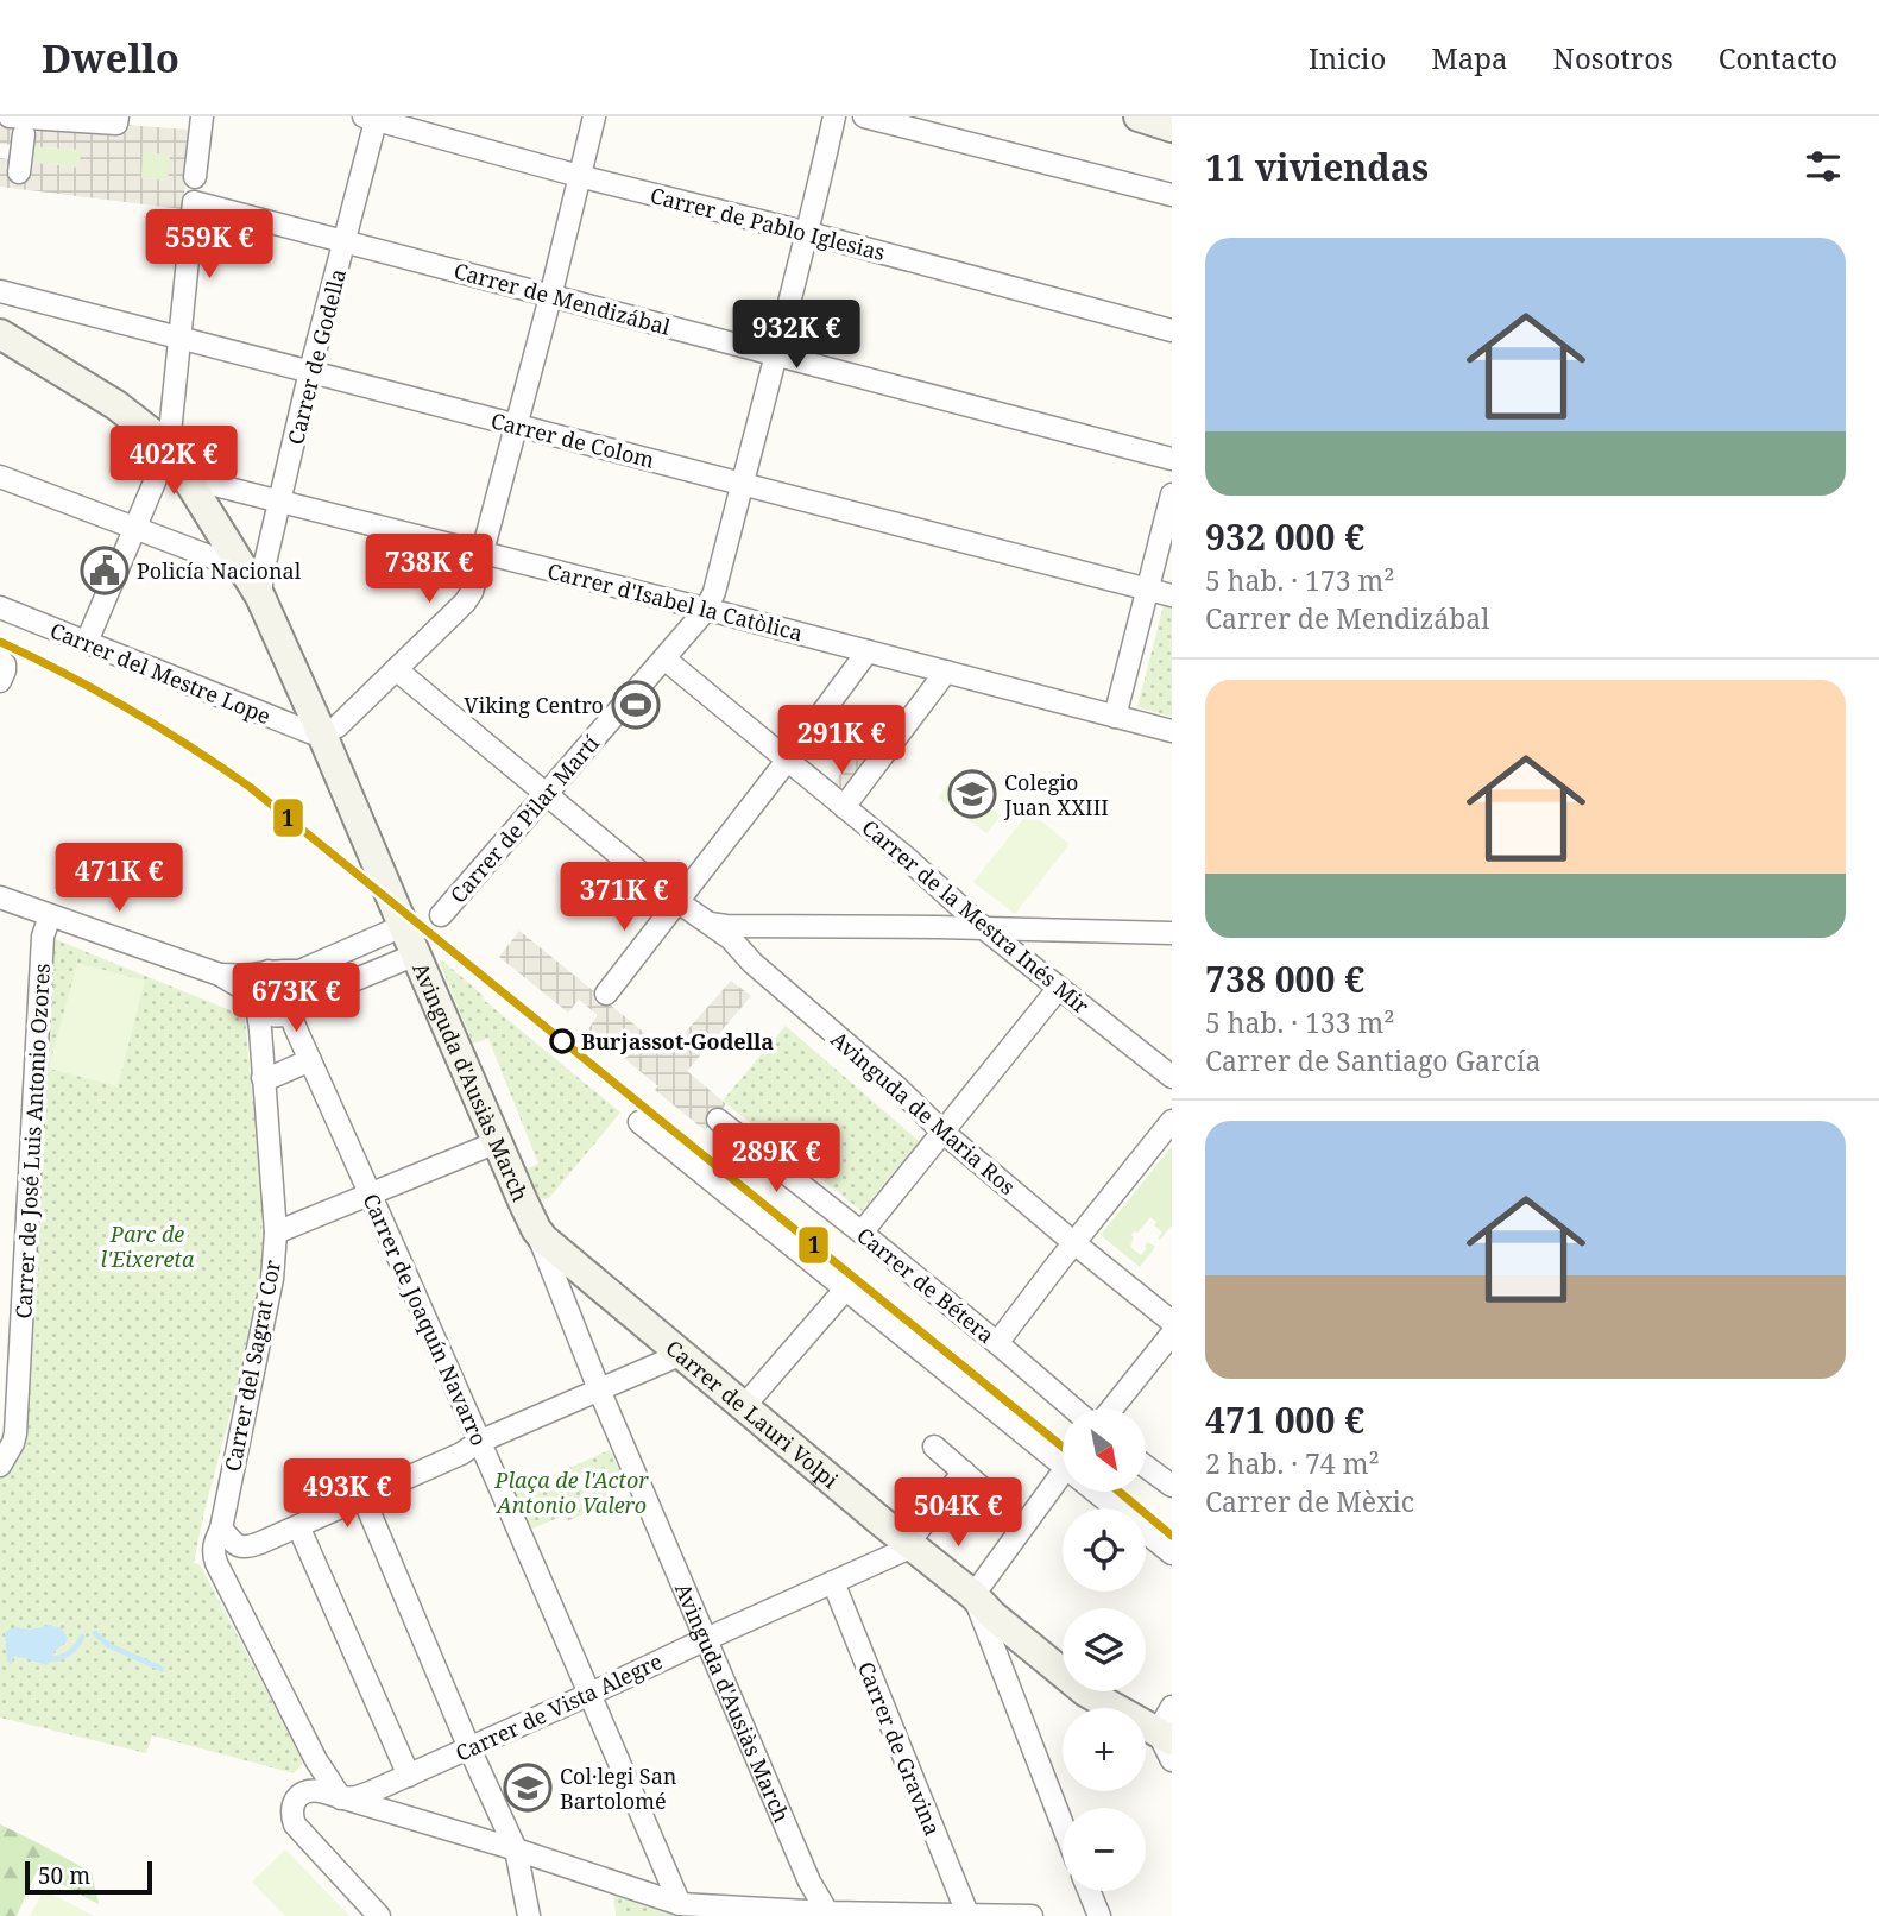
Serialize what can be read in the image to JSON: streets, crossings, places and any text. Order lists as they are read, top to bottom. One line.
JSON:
{"streets":{"street":["Carrer de Pablo Iglesias","Carrer de Mendizábal","Carrer de Godella","Carrer de Colom","Carrer d'Isabel la Catòlica","Carrer del Mestre Lope","Carrer de Pilar Martí","Carrer de la Mestra Inés Mir","Avinguda d'Ausiàs March","Avinguda de Maria Ros","Carrer de José Luis Antonio Ozores","Carrer de Bétera","Carrer de Joaquín Navarro","Carrer del Sagrat Cor","Carrer de Lauri Volpi","Carrer de Vista Alegre","Carrer de Gravina"]},"crossings":[["Carrer de Pablo Iglesias","Carrer de Godella"],["Carrer de Mendizábal","Carrer de Godella"],["Carrer de Mendizábal","Carrer de Colom"],["Carrer de Godella","Carrer de Colom"],["Carrer de Godella","Carrer d'Isabel la Catòlica"],["Carrer de Godella","Avinguda d'Ausiàs March"],["Carrer d'Isabel la Catòlica","Carrer de Pilar Martí"],["Carrer d'Isabel la Catòlica","Avinguda d'Ausiàs March"],["Carrer del Mestre Lope","Avinguda d'Ausiàs March"],["Carrer de Pilar Martí","Carrer de la Mestra Inés Mir"],["Carrer de Pilar Martí","Avinguda de Maria Ros"],["Avinguda d'Ausiàs March","Carrer de Lauri Volpi"],["Avinguda d'Ausiàs March","Carrer de Vista Alegre"],["Carrer de Joaquín Navarro","Carrer del Sagrat Cor"],["Carrer de Joaquín Navarro","Carrer de Vista Alegre"],["Carrer del Sagrat Cor","Carrer de Vista Alegre"],["Carrer de Lauri Volpi","Carrer de Vista Alegre"],["Carrer de Vista Alegre","Carrer de Gravina"]],"parks":["Parc de l'Eixereta","Plaça de l'Actor Antonio Valero"],"places":{"public building":["Policía Nacional"],"sports":["Viking Centro"],"school or university":["Colegio Juan XXIII","Col·legi San Bartolomé"],"other":["Burjassot-Godella"]},"lines":["transit line 1"],"scale_bar":"50 m","north":"bottom right","page":{"header":"Dwello","nav":["Inicio","Mapa","Nosotros","Contacto"],"heading":"11 viviendas","price":["559K €","932K €","402K €","738K €","291K €","471K €","371K €","673K €","289K €","493K €","504K €"],"list":[{"name":"932 000 €","note":"5 hab. · 173 m² · Carrer de Mendizábal"},{"name":"738 000 €","note":"5 hab. · 133 m² · Carrer de Santiago García"},{"name":"471 000 €","note":"2 hab. · 74 m² · Carrer de Mèxic"}],"map_buttons":["+","−"],"scale":"50 m"}}
